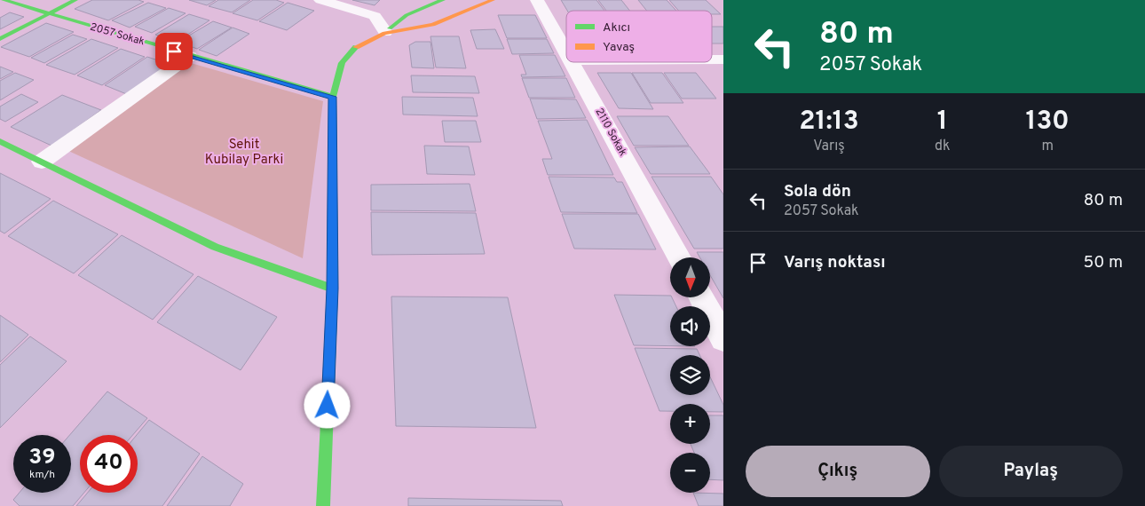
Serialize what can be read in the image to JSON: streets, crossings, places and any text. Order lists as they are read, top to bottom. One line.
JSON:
{"streets":{"street":["2057 Sokak","2110 Sokak"]},"parks":["Sehit Kubilay Parki"],"legend":["Akıcı","Yavaş"],"north":"bottom","page":{"turn":["80 m","2057 Sokak"],"eta":["21:13","Varış","1","dk","130","m"],"list":[{"name":"Sola dön","note":"2057 Sokak","value":"80 m"},{"name":"Varış noktası","value":"50 m"}],"map_buttons":["+","−"],"speed":"39 km/h","limit":"40","buttons":["Çıkış","Paylaş"]}}
